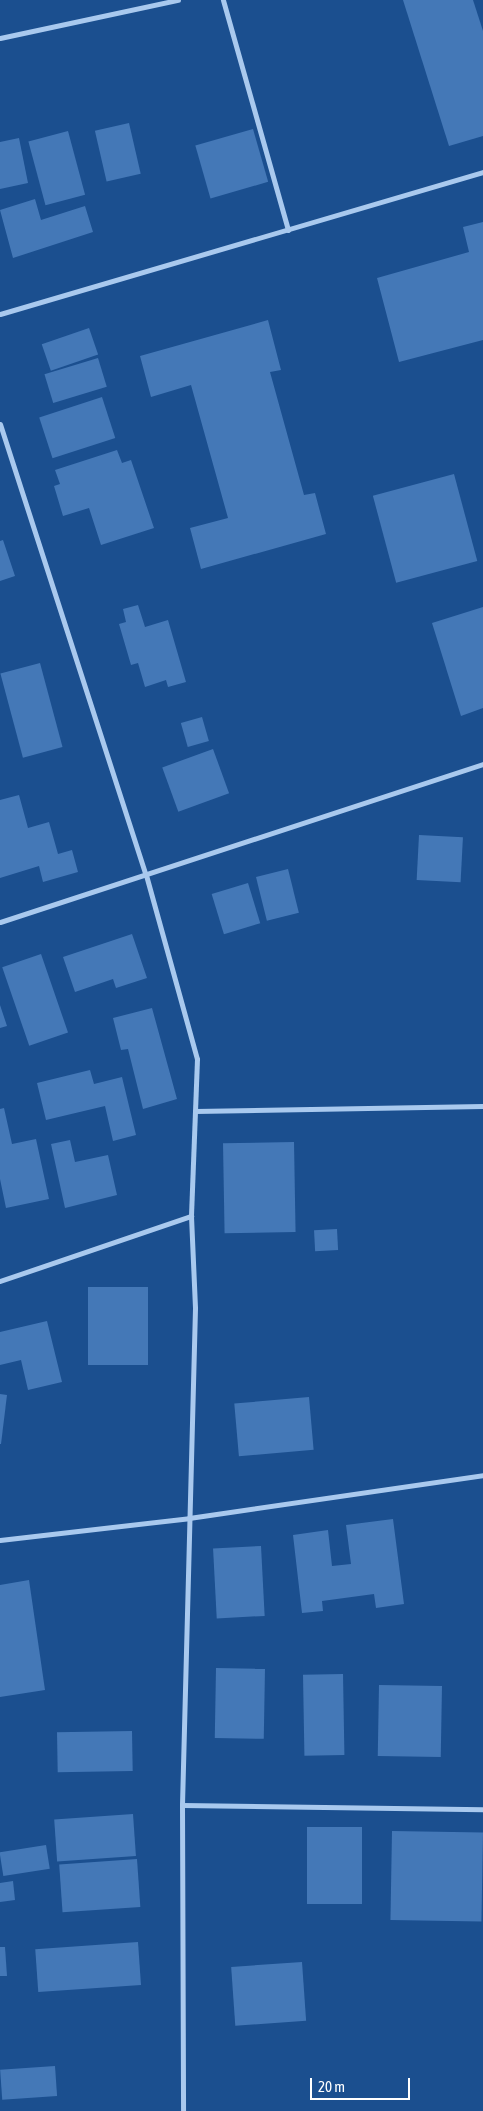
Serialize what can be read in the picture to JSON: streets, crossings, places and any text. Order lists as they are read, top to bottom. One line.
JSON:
{"scale_bar":"20 m"}
